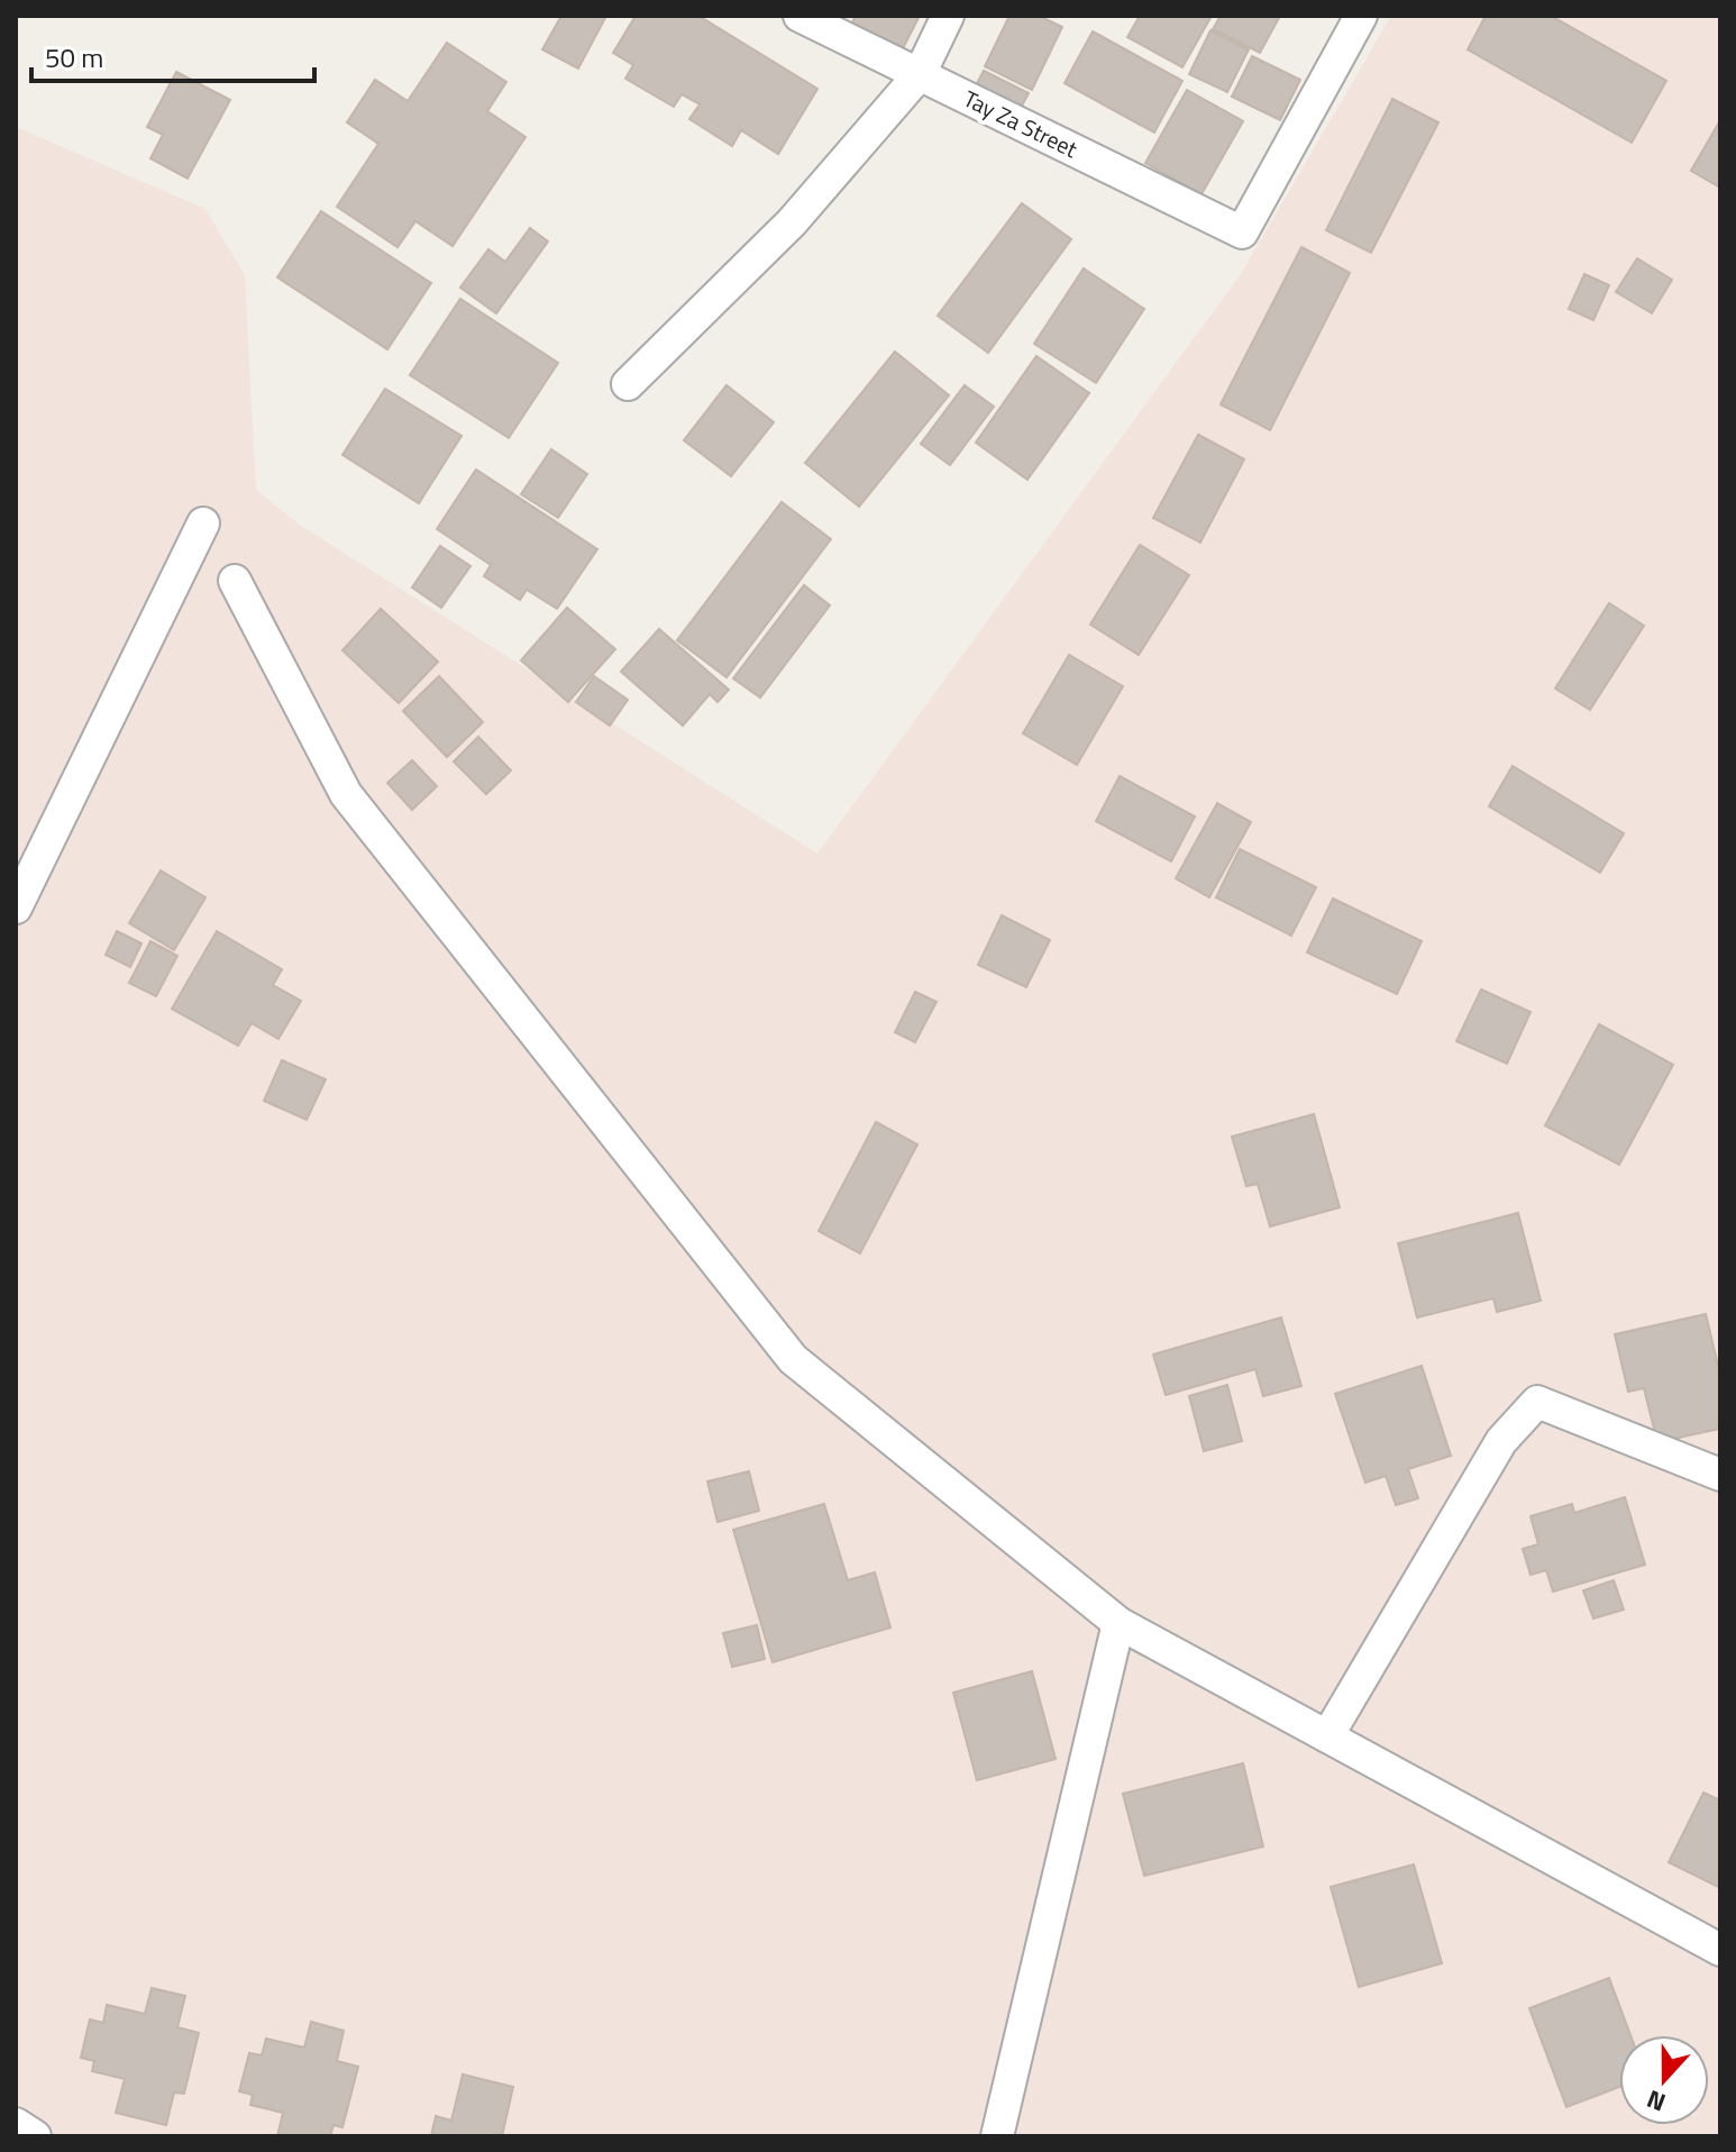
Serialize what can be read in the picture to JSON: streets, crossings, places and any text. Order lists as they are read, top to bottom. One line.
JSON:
{"streets":{"street":["Tay Za Street"]},"scale_bar":"50 m","north":"bottom"}
